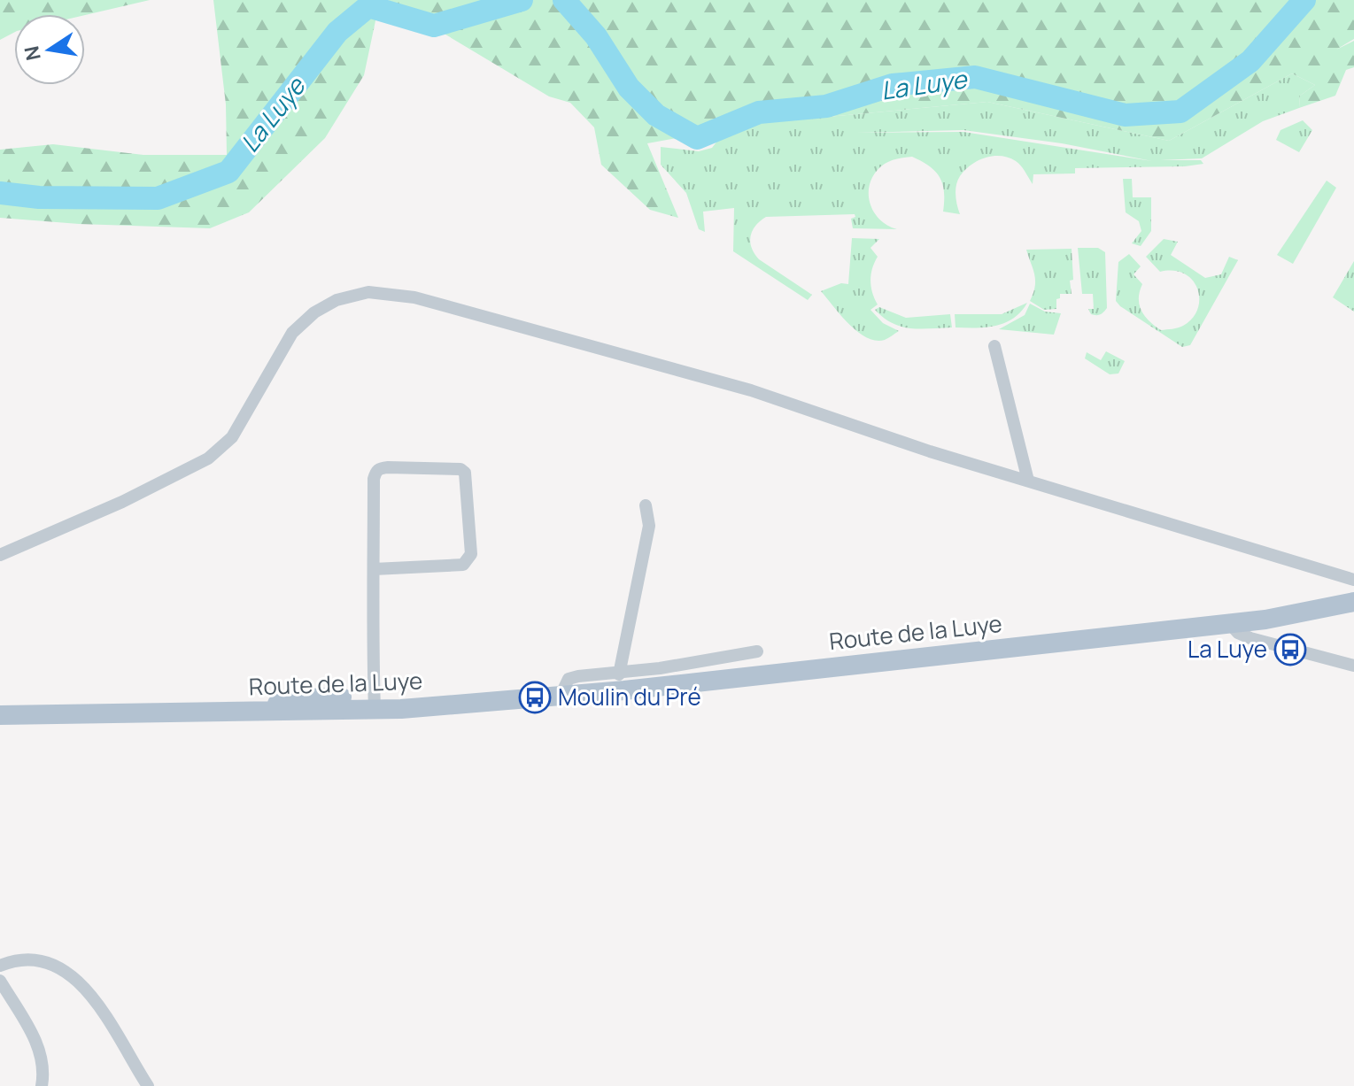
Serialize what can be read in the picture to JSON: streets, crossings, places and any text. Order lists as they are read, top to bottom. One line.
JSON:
{"streets":{"main road":["Route de la Luye"]},"water":["La Luye"],"places":{"bus stop":["La Luye","Moulin du Pré"]},"north":"left"}
